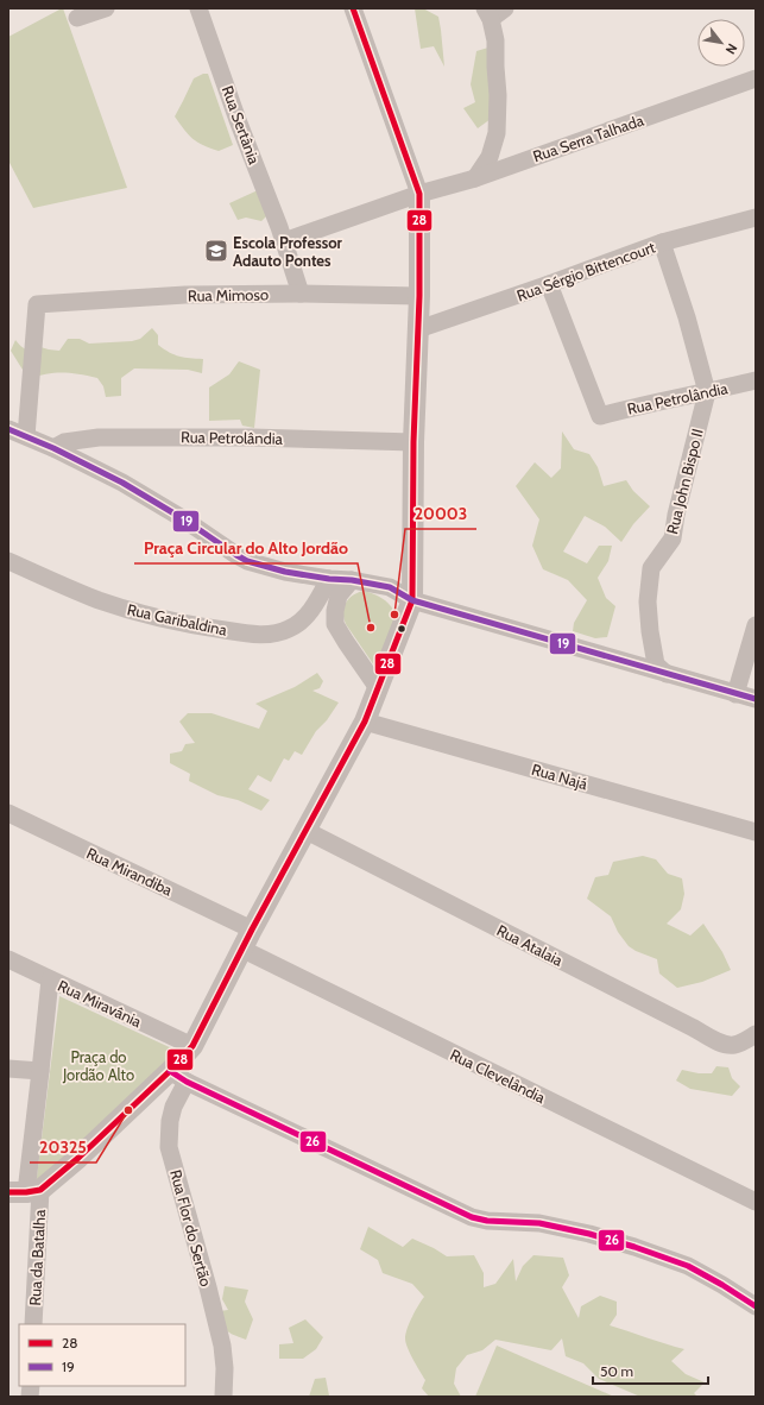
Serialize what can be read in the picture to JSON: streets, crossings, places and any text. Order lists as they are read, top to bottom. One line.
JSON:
{"streets":{"street":["Rua Sertânia","Rua Serra Talhada","Rua Sérgio Bittencourt","Rua Mimoso","Rua Petrolândia","Rua John Bispo II","Rua Garibaldina","Rua Najá","Rua Mirandiba","Rua Atalaia","Rua Miravânia","Rua Clevelândia","Rua Flor do Sertão","Rua da Batalha"]},"crossings":[["Rua Sertânia","Rua Mimoso"],["Rua Sérgio Bittencourt","Rua Petrolândia"],["Rua Petrolândia","Rua John Bispo II"],["Rua Miravânia","Rua da Batalha"]],"parks":["Praça do Jordão Alto"],"places":{"school or university":["Escola Professor Adauto Pontes"],"other":["20003","Praça Circular do Alto Jordão","20325"]},"lines":["transit line 28","transit line 19","transit line 26"],"legend":["28","19"],"scale_bar":"50 m","north":"bottom right"}
